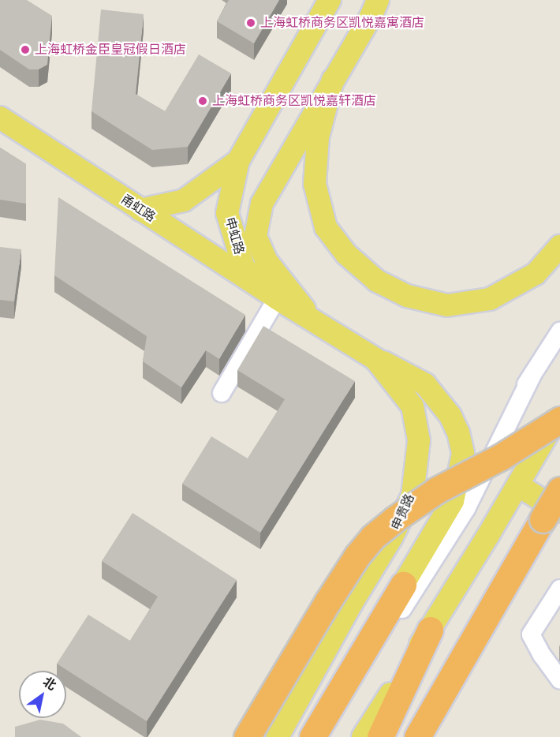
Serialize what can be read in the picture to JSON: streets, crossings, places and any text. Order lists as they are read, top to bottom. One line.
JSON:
{"streets":{"main road":["甬虹路","申虹路","申贵路"]},"crossings":[["甬虹路","申虹路"],["甬虹路","申贵路"],["申虹路","申贵路"]],"places":["上海虹桥商务区凯悦嘉寓酒店","上海虹桥金臣皇冠假日酒店","上海虹桥商务区凯悦嘉轩酒店"],"north":"top right"}
